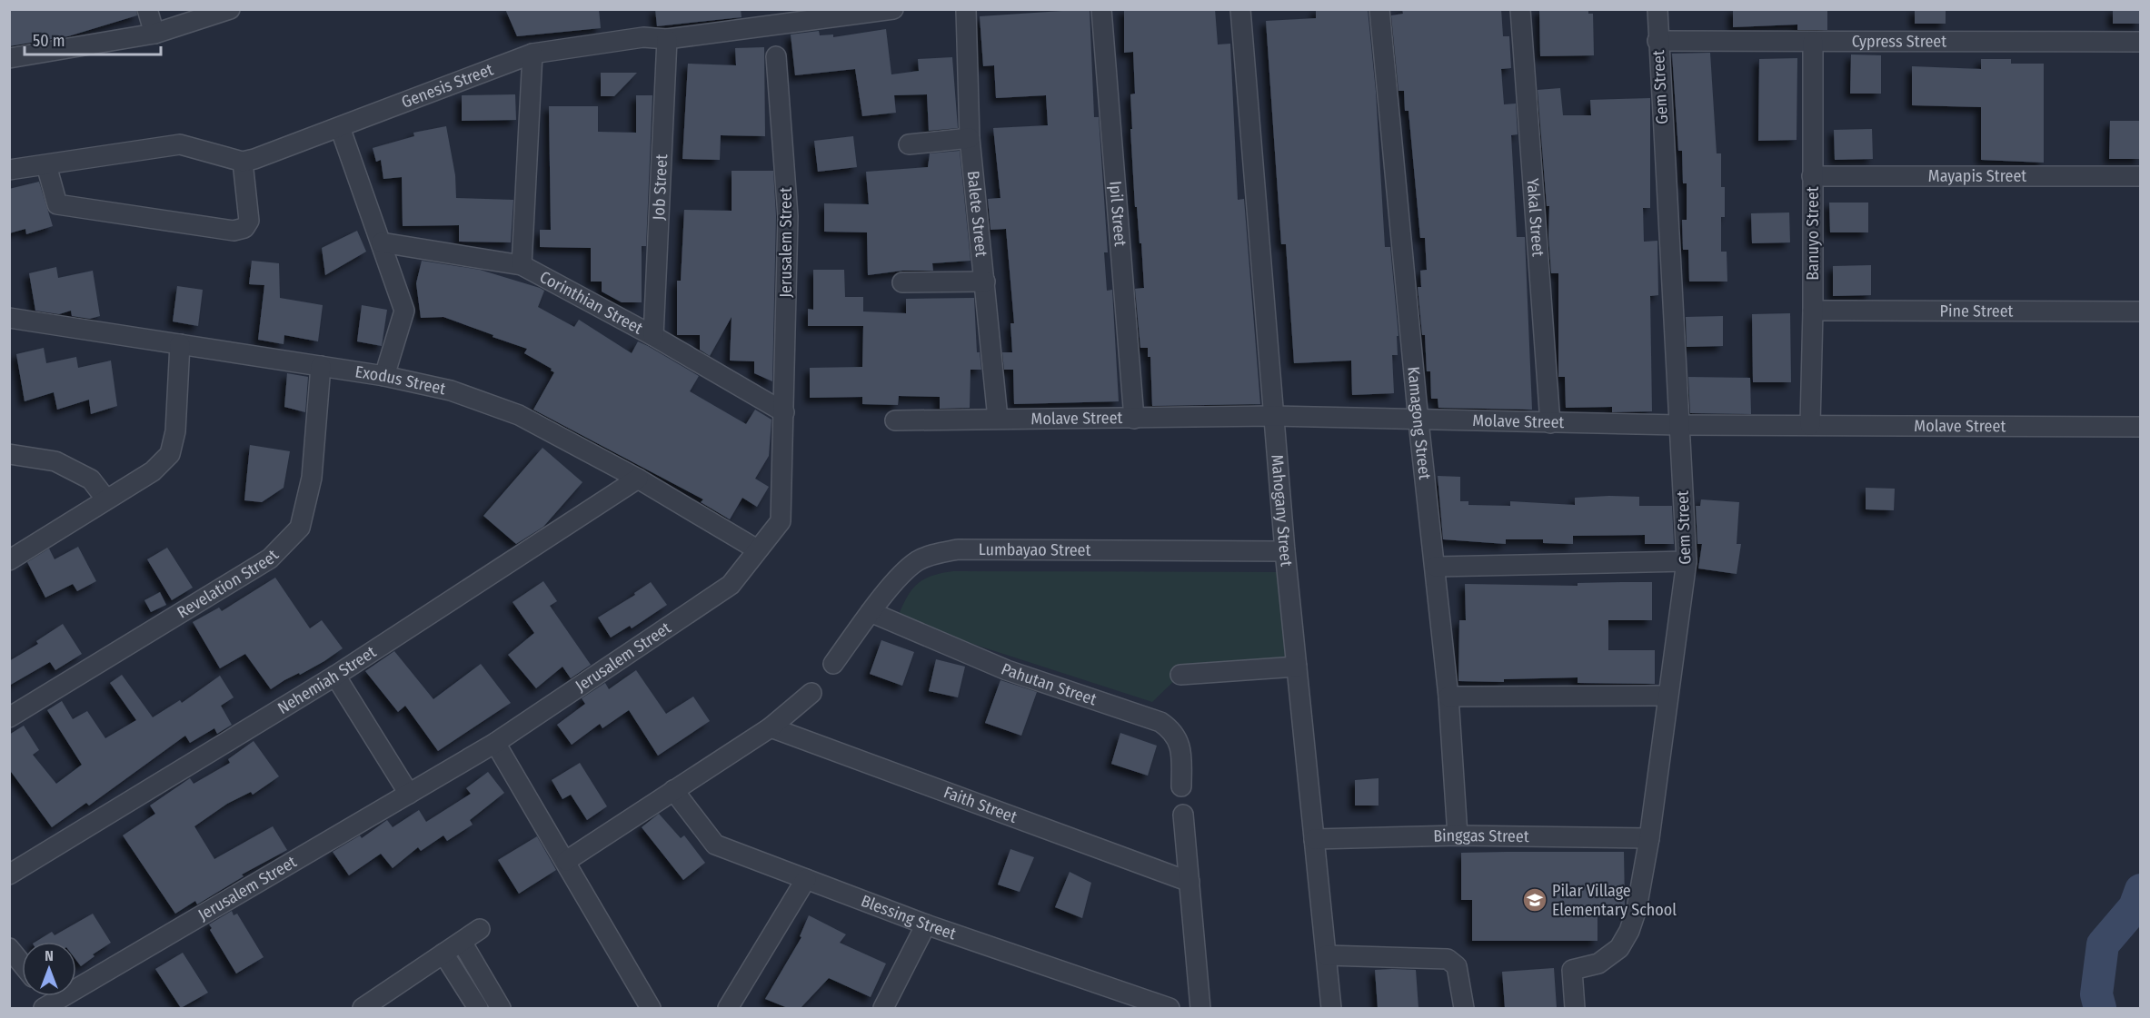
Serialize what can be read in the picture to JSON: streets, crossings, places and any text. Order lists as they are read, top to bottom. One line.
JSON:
{"streets":{"street":["Cypress Street","Genesis Street","Gem Street","Mayapis Street","Job Street","Balete Street","Ipil Street","Yakal Street","Banuyo Street","Jerusalem Street","Corinthian Street","Pine Street","Exodus Street","Molave Street","Kamagong Street","Mahogany Street","Lumbayao Street","Revelation Street","Nehemiah Street","Pahutan Street","Faith Street","Binggas Street","Blessing Street"]},"crossings":[["Cypress Street","Gem Street"],["Cypress Street","Banuyo Street"],["Genesis Street","Job Street"],["Gem Street","Molave Street"],["Gem Street","Binggas Street"],["Mayapis Street","Banuyo Street"],["Job Street","Corinthian Street"],["Balete Street","Molave Street"],["Ipil Street","Molave Street"],["Yakal Street","Molave Street"],["Banuyo Street","Pine Street"],["Banuyo Street","Molave Street"],["Jerusalem Street","Corinthian Street"],["Jerusalem Street","Exodus Street"],["Exodus Street","Revelation Street"],["Exodus Street","Nehemiah Street"],["Molave Street","Kamagong Street"],["Molave Street","Mahogany Street"],["Kamagong Street","Binggas Street"],["Mahogany Street","Lumbayao Street"],["Mahogany Street","Binggas Street"],["Lumbayao Street","Pahutan Street"]],"places":{"school or university":["Pilar Village Elementary School"]},"scale_bar":"50 m","north":"top"}
